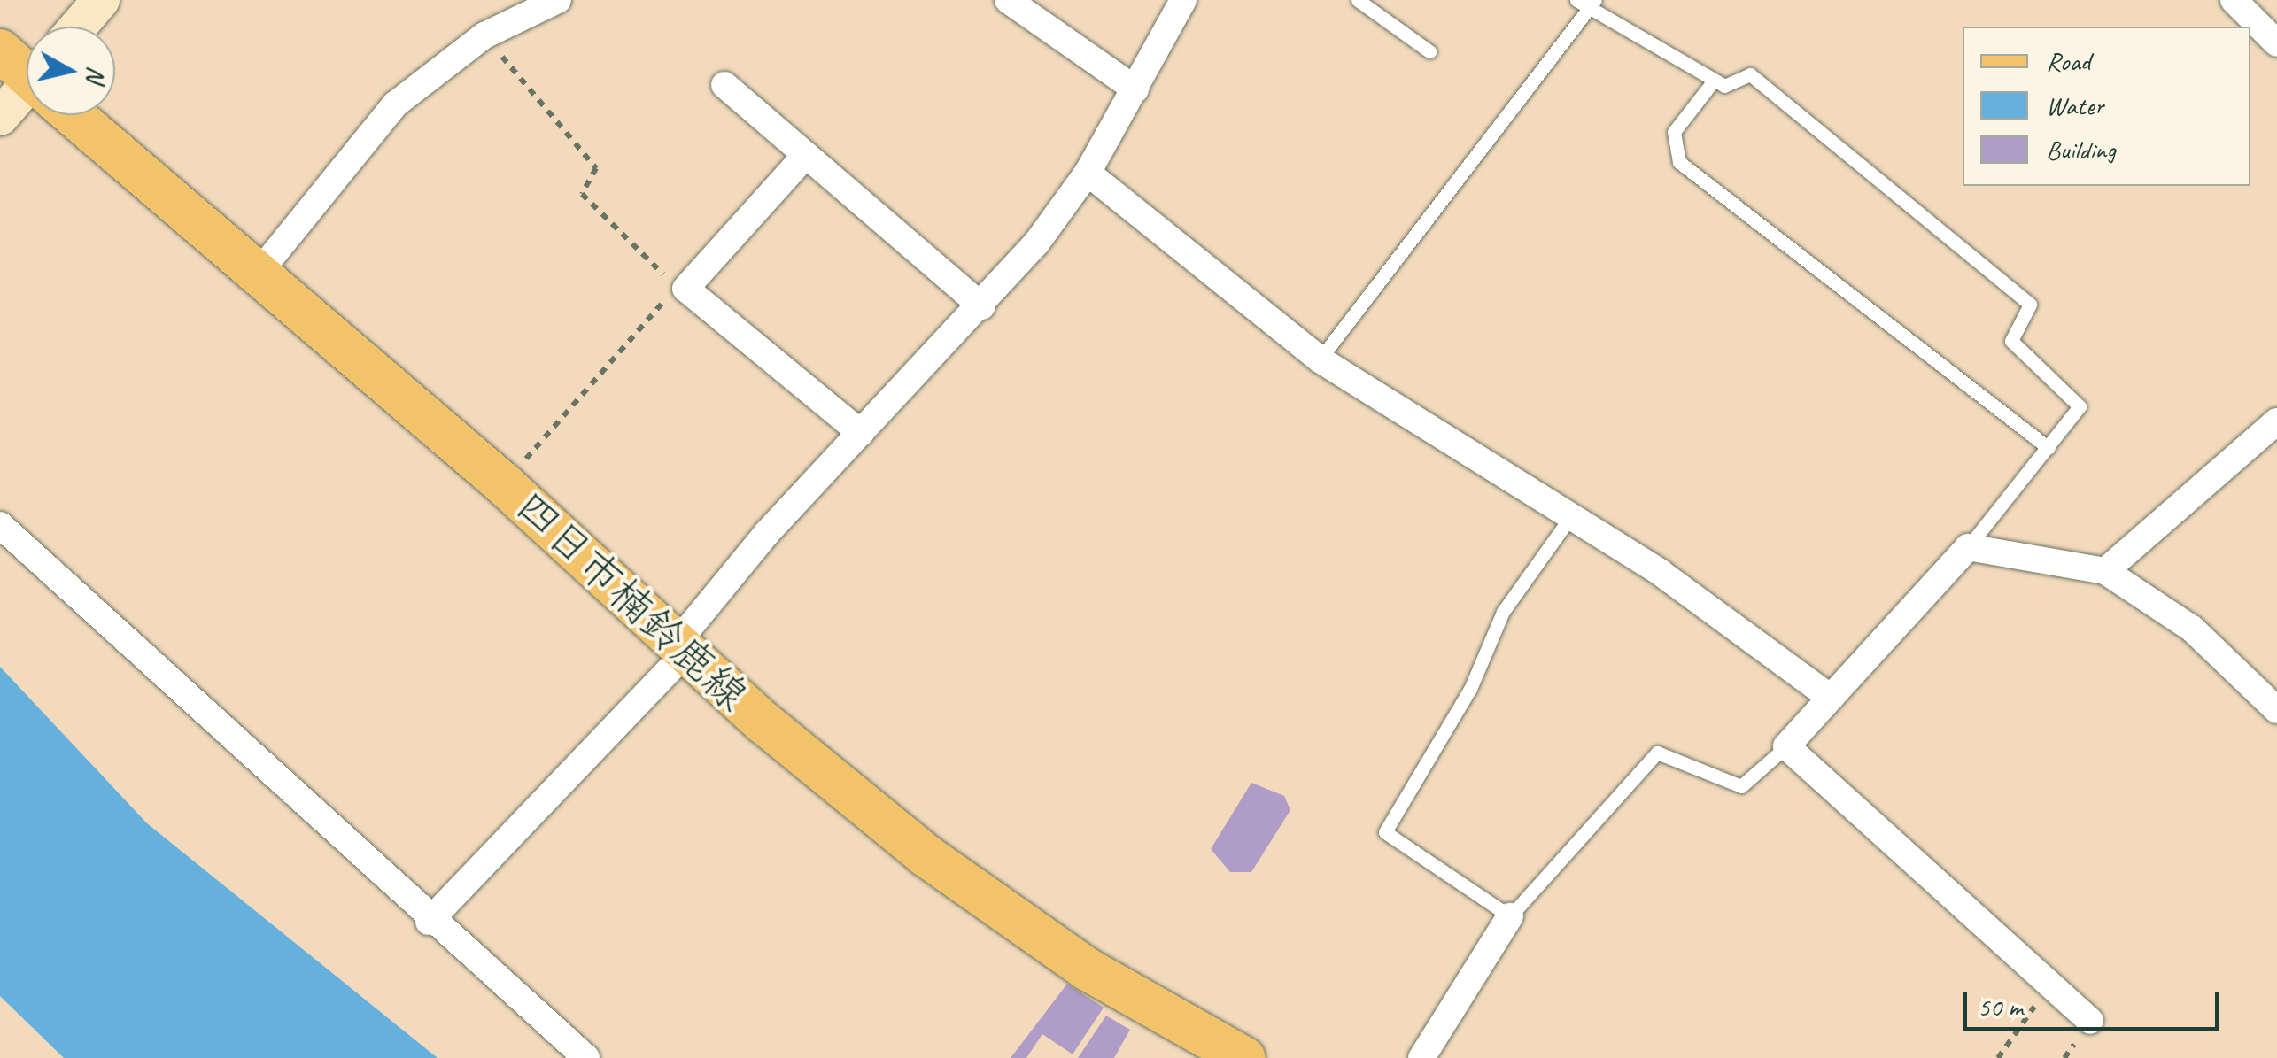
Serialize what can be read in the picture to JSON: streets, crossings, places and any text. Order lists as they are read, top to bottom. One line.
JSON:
{"streets":{"main road":["四日市楠鈴鹿線"]},"legend":["Road","Water","Building"],"scale_bar":"50 m","north":"right"}
